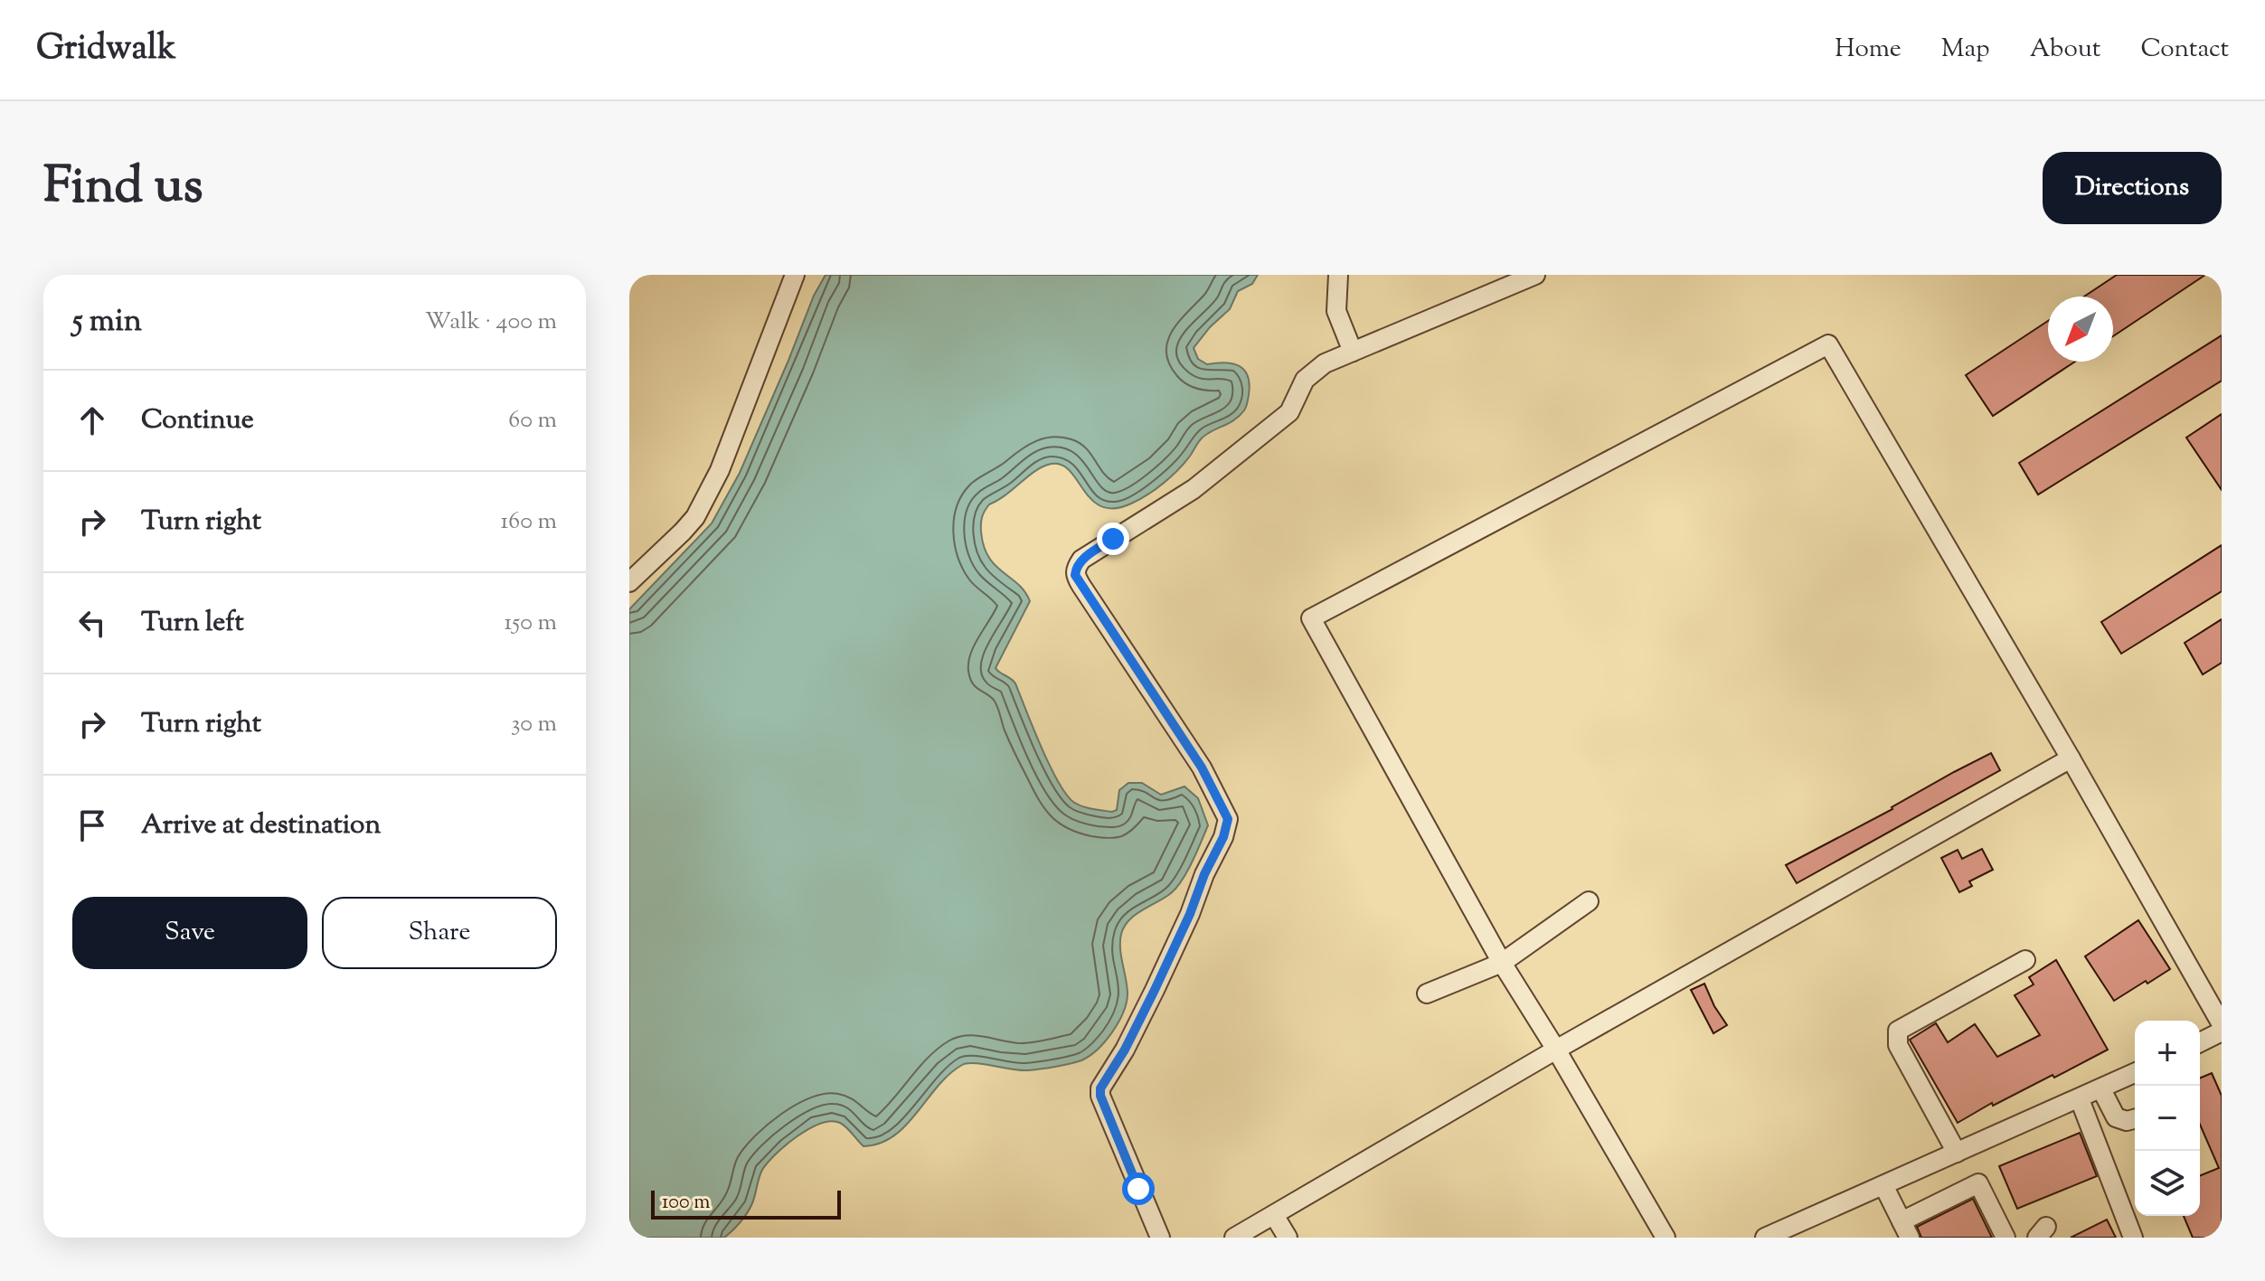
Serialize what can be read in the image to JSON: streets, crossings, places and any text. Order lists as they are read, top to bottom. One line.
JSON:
{"scale_bar":"100 m","north":"bottom left","page":{"header":"Gridwalk","nav":["Home","Map","About","Contact"],"title":"Find us","buttons":["Directions",["Save","Share"]],"heading":["5 min","Walk · 400 m"],"list":[["Continue","60 m"],["Turn right","160 m"],["Turn left","150 m"],["Turn right","30 m"],"Arrive at destination"],"map_buttons":["+","−"],"scale":"100 m"}}
